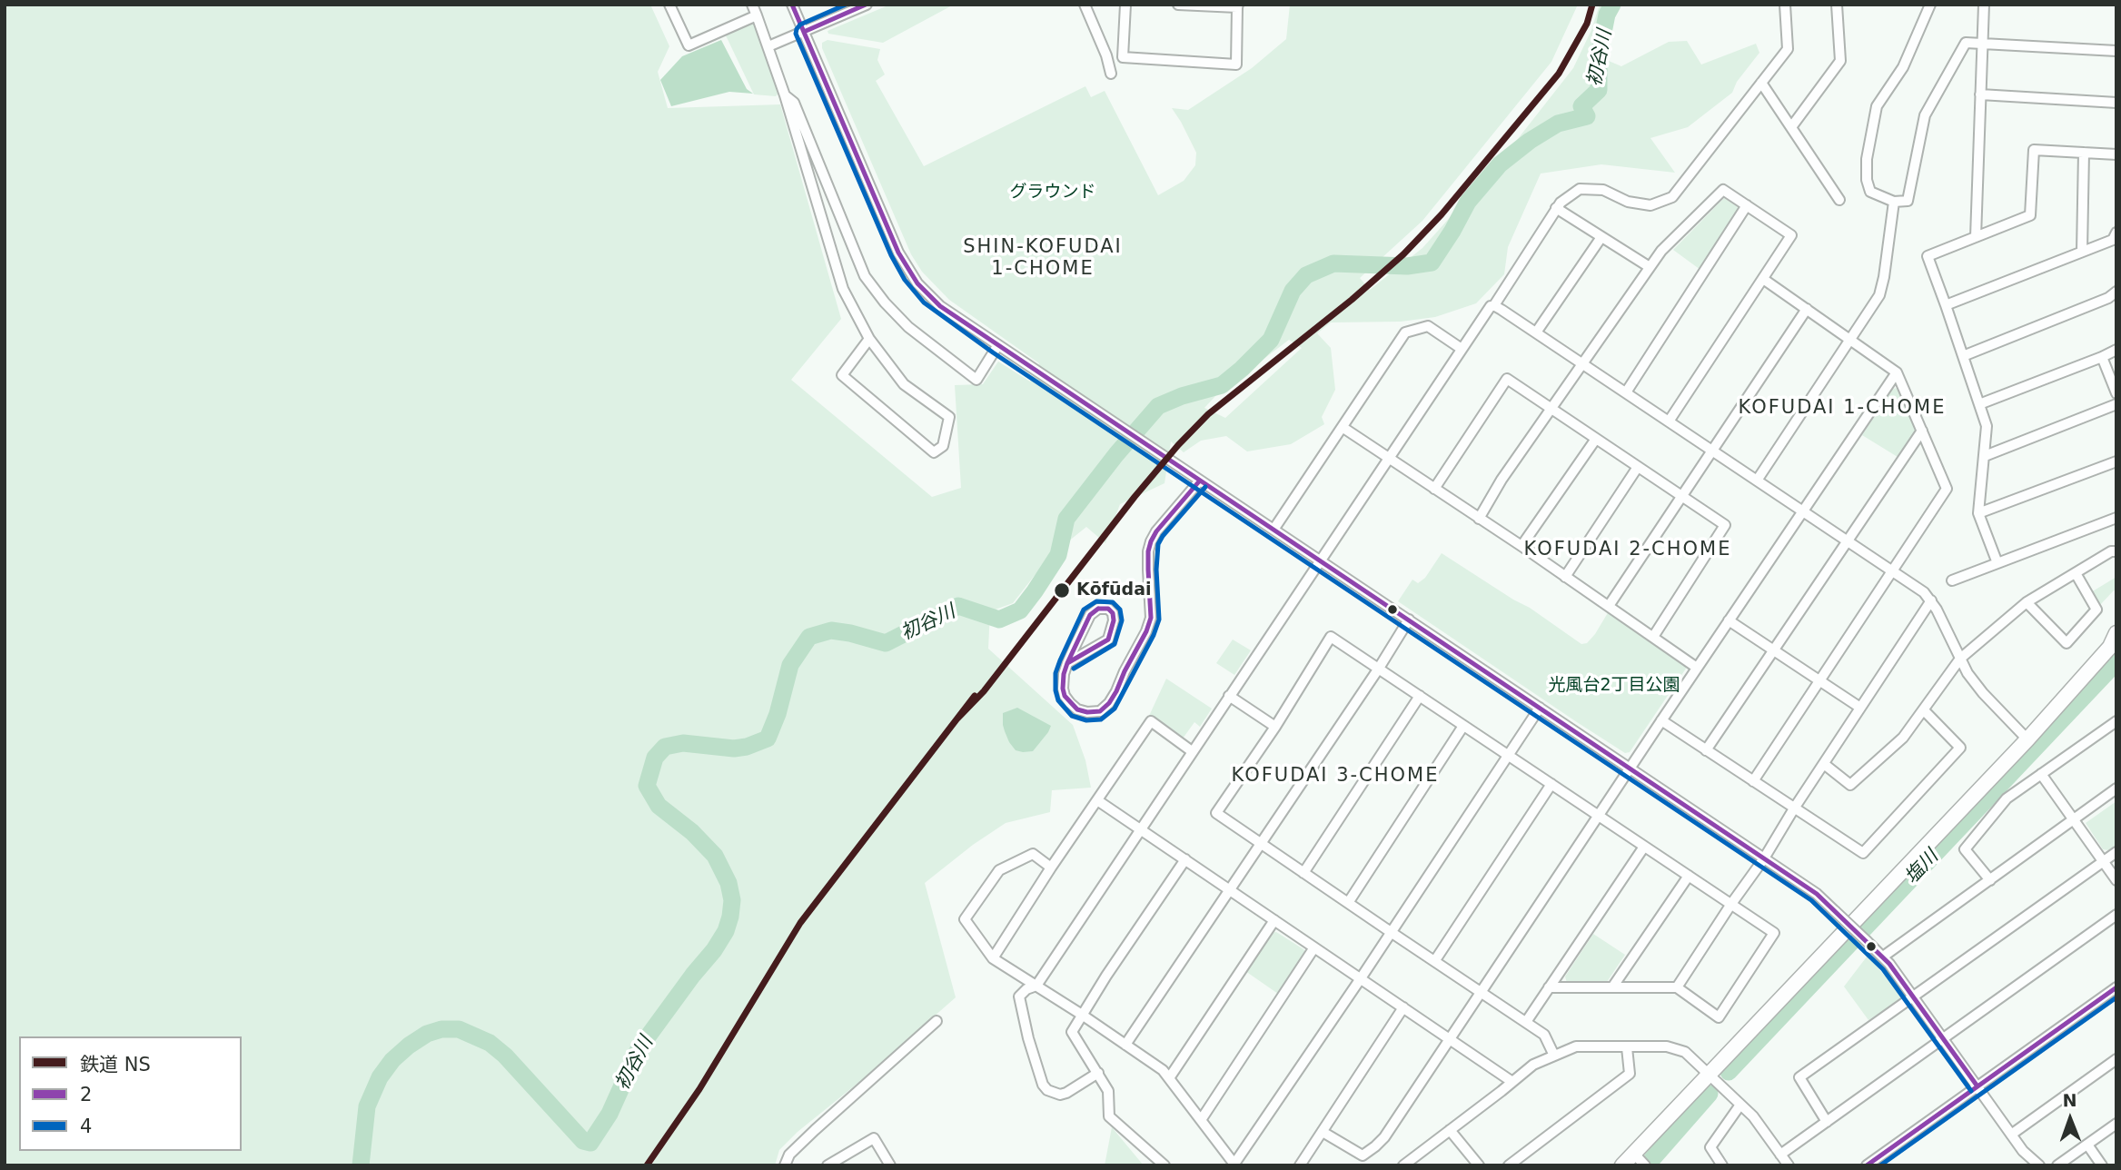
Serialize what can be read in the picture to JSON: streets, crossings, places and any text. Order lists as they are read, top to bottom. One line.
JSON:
{"districts":["SHIN-KOFUDAI 1-CHOME","KOFUDAI 1-CHOME","KOFUDAI 2-CHOME","KOFUDAI 3-CHOME"],"water":["初谷川","塩川"],"parks":["グラウンド","光風台2丁目公園"],"places":["Kōfūdai"],"lines":["rail line NS","transit line 2","transit line 4"],"legend":["鉄道 NS","2","4"],"north":"top"}
